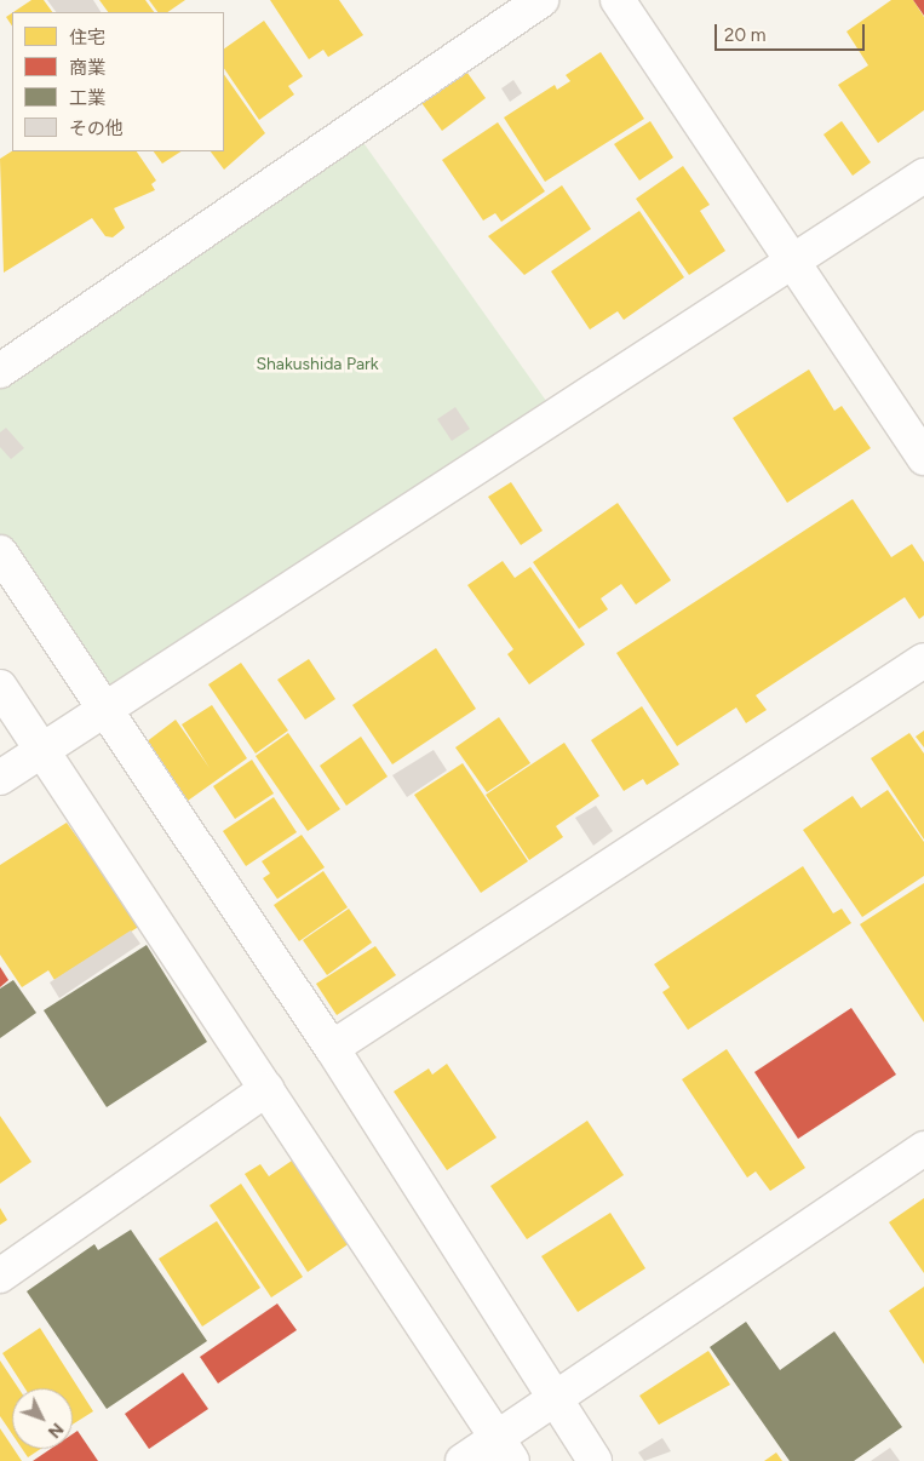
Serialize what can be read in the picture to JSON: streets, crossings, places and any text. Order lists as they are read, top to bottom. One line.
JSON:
{"parks":["Shakushida Park"],"legend":["住宅","商業","工業","その他"],"scale_bar":"20 m","north":"bottom right"}
